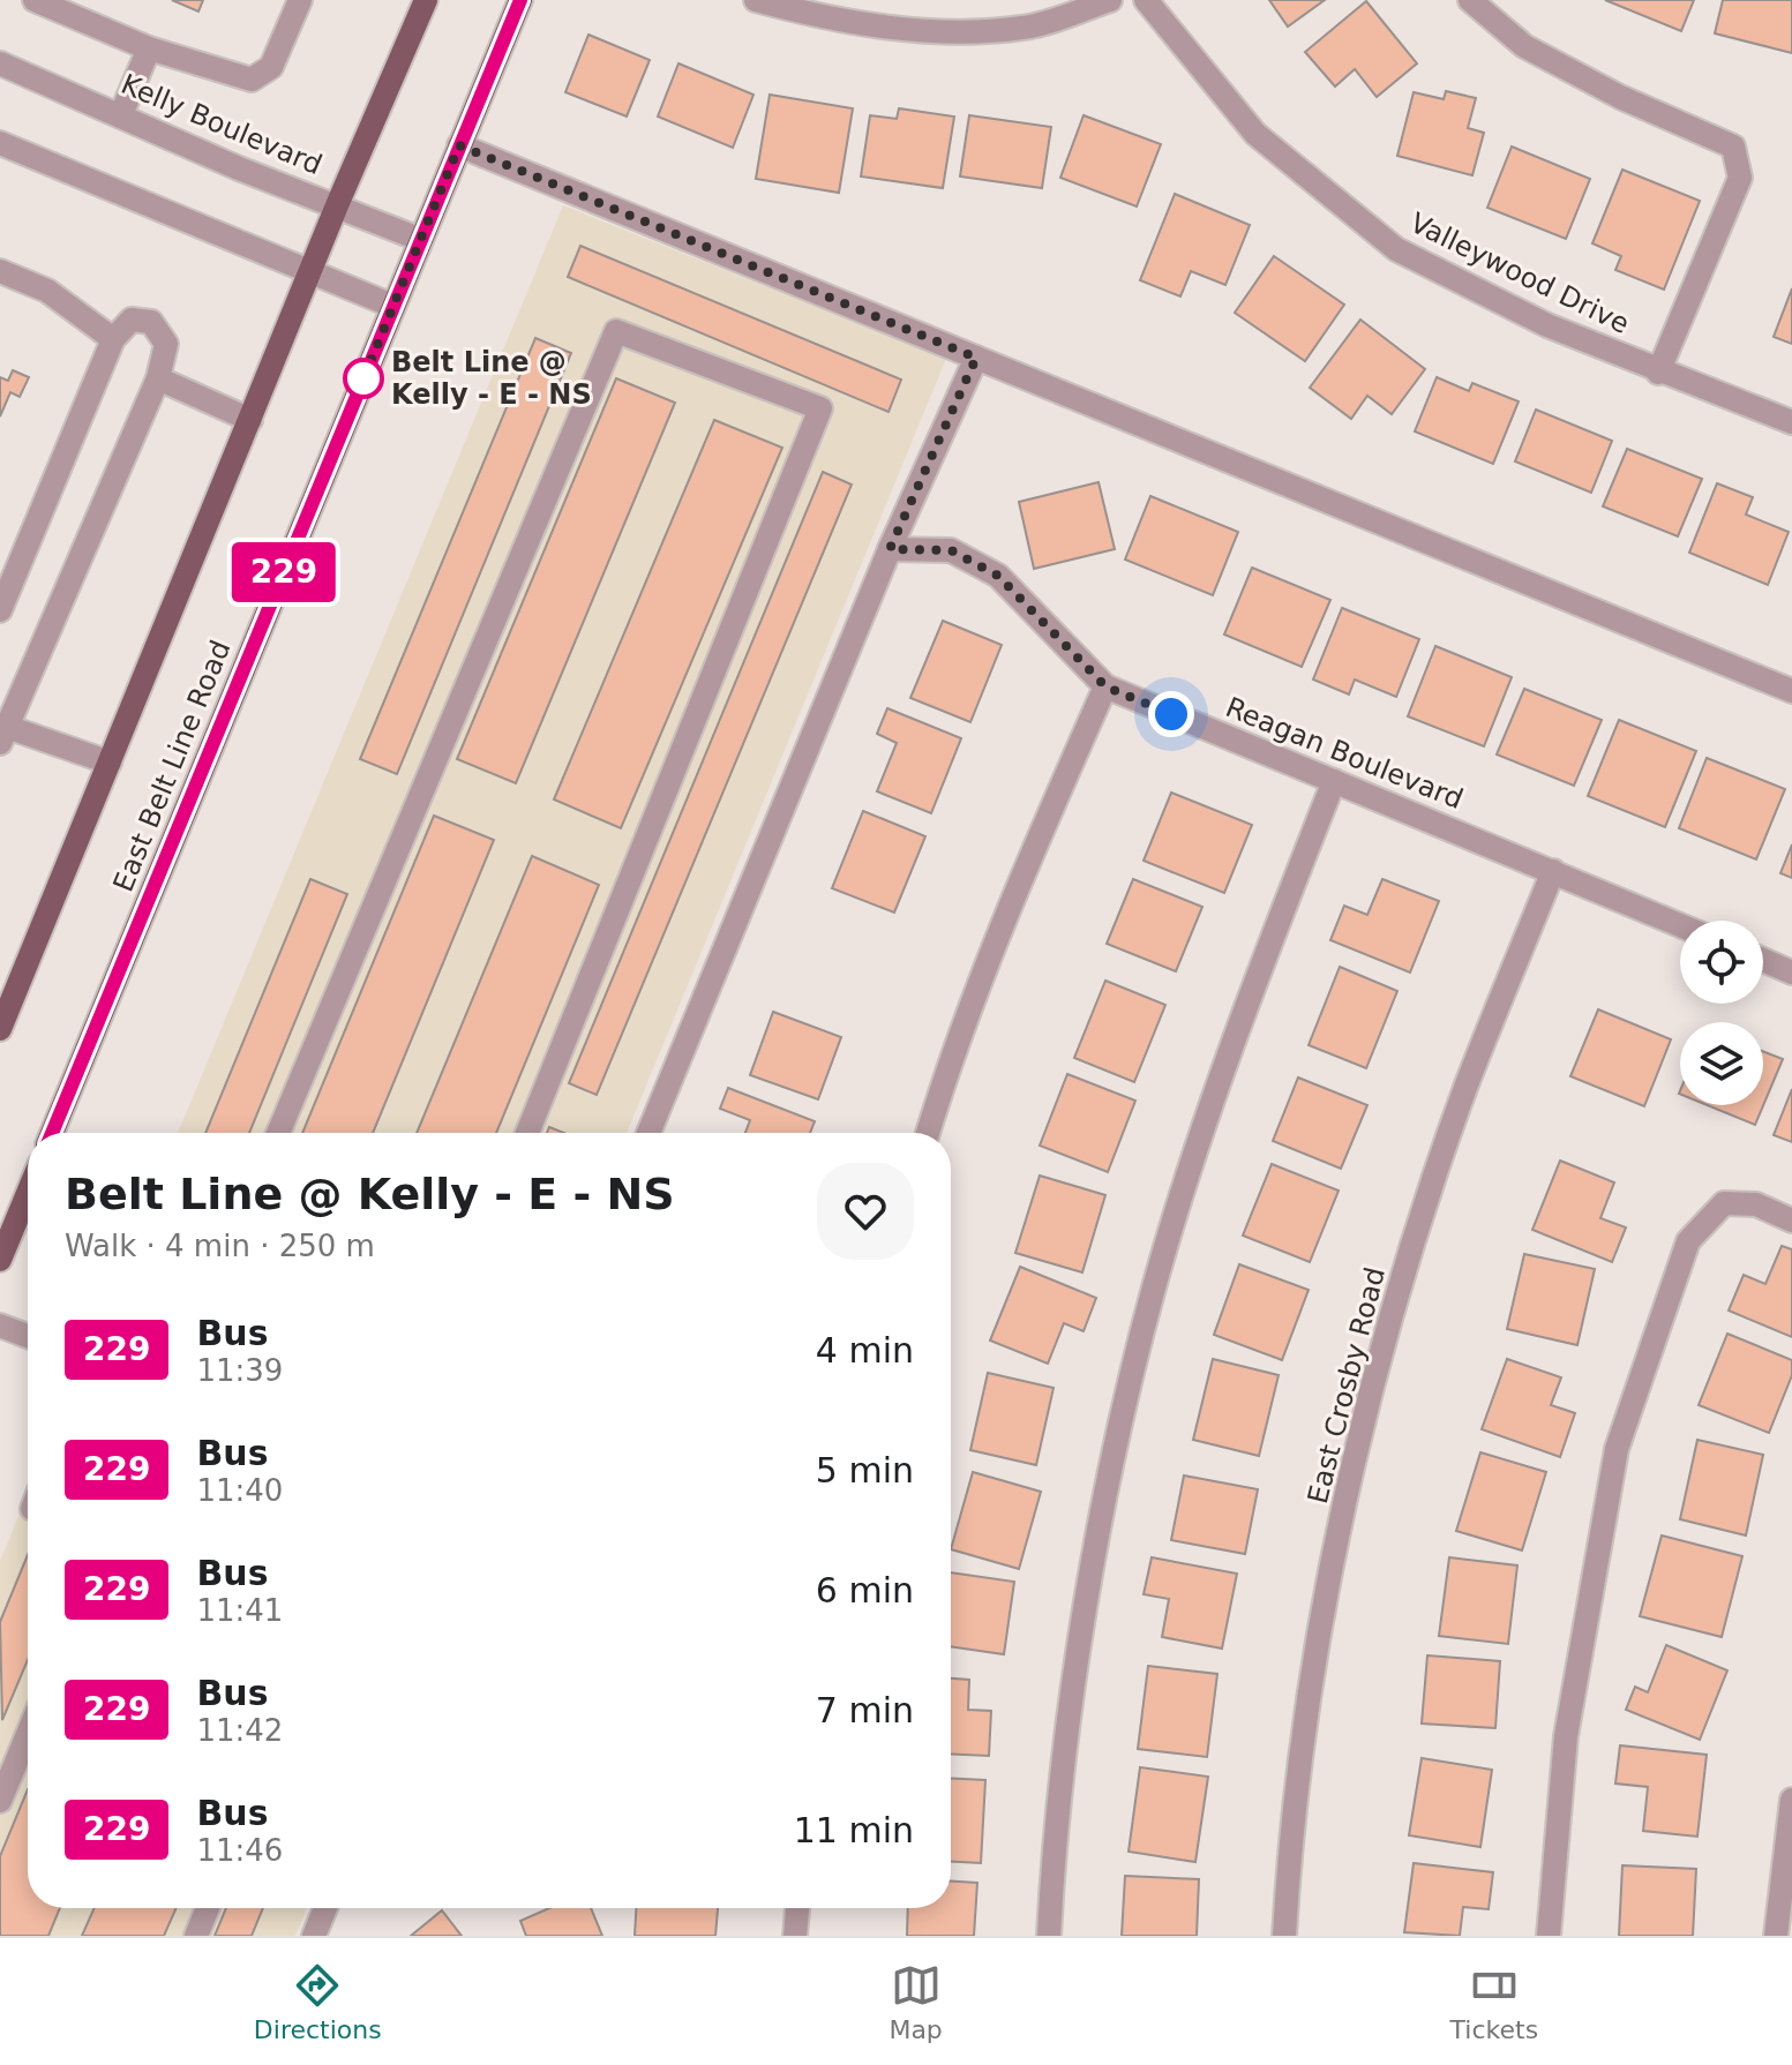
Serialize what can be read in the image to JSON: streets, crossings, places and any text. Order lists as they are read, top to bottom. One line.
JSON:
{"streets":{"main road":["East Belt Line Road"],"street":["Kelly Boulevard","Valleywood Drive","Reagan Boulevard","East Crosby Road"]},"crossings":[["Kelly Boulevard","East Belt Line Road"],["Reagan Boulevard","East Crosby Road"]],"places":["Belt Line @ Kelly - E - NS"],"lines":["bus line 229"],"page":{"on_map":"229","heading":["Belt Line @ Kelly - E - NS","Walk · 4 min · 250 m"],"list":[{"mark":"229","name":"Bus","note":"11:39","value":"4 min"},{"mark":"229","name":"Bus","note":"11:40","value":"5 min"},{"mark":"229","name":"Bus","note":"11:41","value":"6 min"},{"mark":"229","name":"Bus","note":"11:42","value":"7 min"},{"mark":"229","name":"Bus","note":"11:46","value":"11 min"}],"tabs":["Directions","Map","Tickets"]}}
